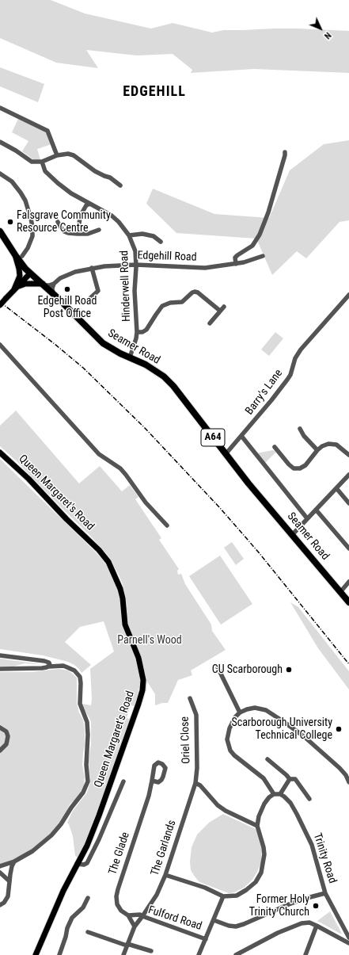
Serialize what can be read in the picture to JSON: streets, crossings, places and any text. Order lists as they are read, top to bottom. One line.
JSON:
{"streets":{"highway":["Seamer Road","A64"],"main road":["Queen Margaret's Road"],"street":["Edgehill Road","Hinderwell Road","Barry's Lane","Oriel Close","The Garlands","The Glade","Trinity Road","Fulford Road"]},"crossings":[["Edgehill Road","Hinderwell Road"],["Edgehill Road","Seamer Road"],["Hinderwell Road","Seamer Road"],["Seamer Road","Barry's Lane"],["Oriel Close","The Garlands"],["The Garlands","Fulford Road"],["The Glade","Fulford Road"]],"districts":["EDGEHILL"],"parks":["Parnell's Wood"],"places":["Falsgrave Community Resource Centre","Edgehill Road Post Office","CU Scarborough","Scarborough University Technical College","Former Holy Trinity Church"],"north":"bottom right"}
